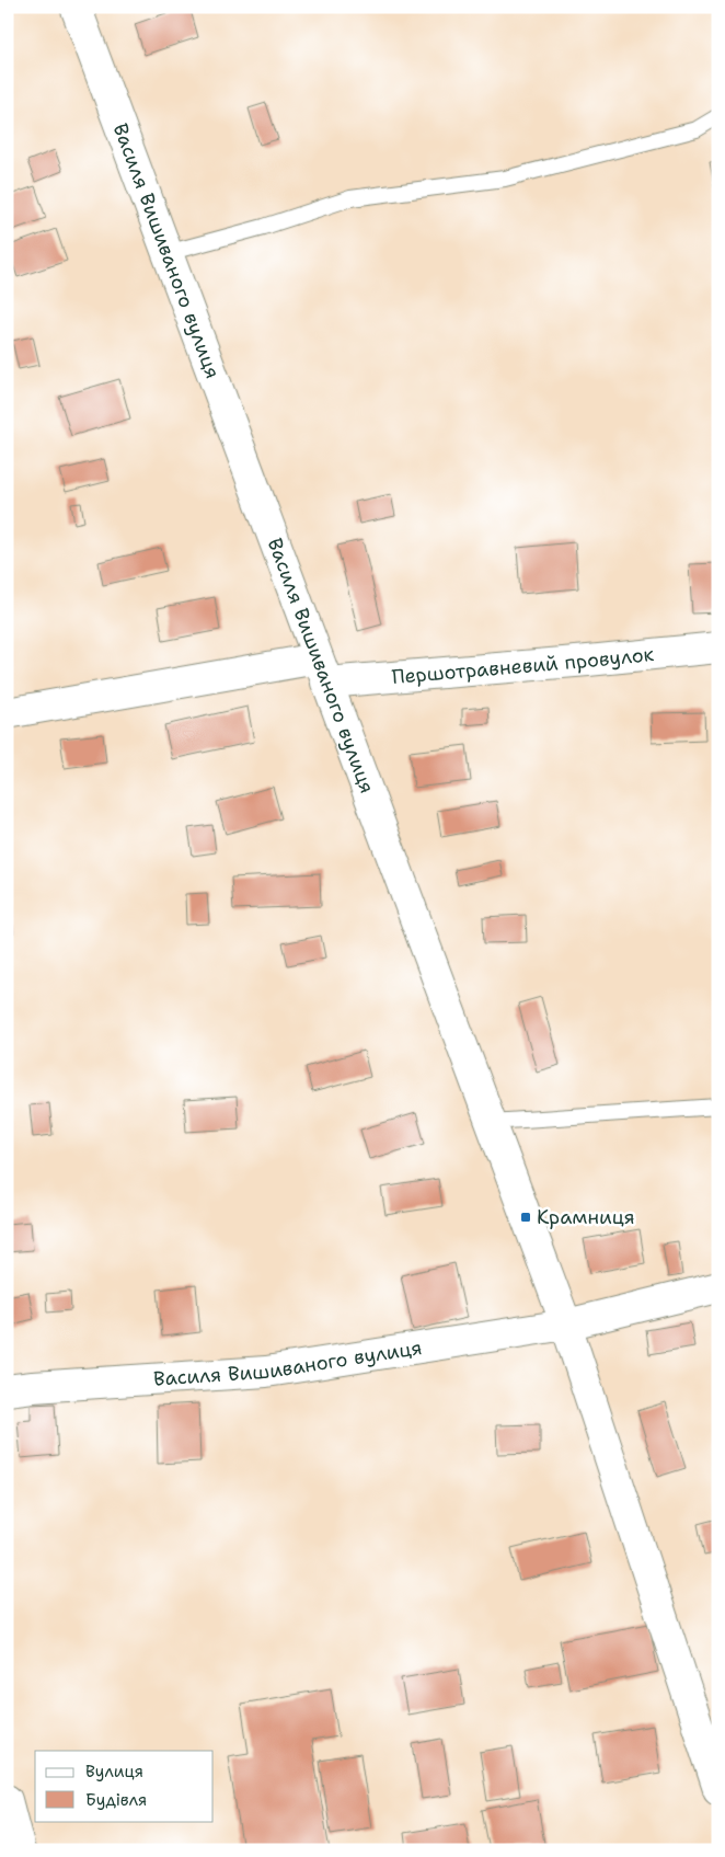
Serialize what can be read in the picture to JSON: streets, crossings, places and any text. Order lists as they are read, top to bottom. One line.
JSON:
{"streets":{"street":["Василя Вишиваного вулиця","Першотравневий провулок"]},"crossings":[["Василя Вишиваного вулиця","Першотравневий провулок"]],"places":{"transit":["Крамниця"]},"legend":["Вулиця","Будівля"]}
